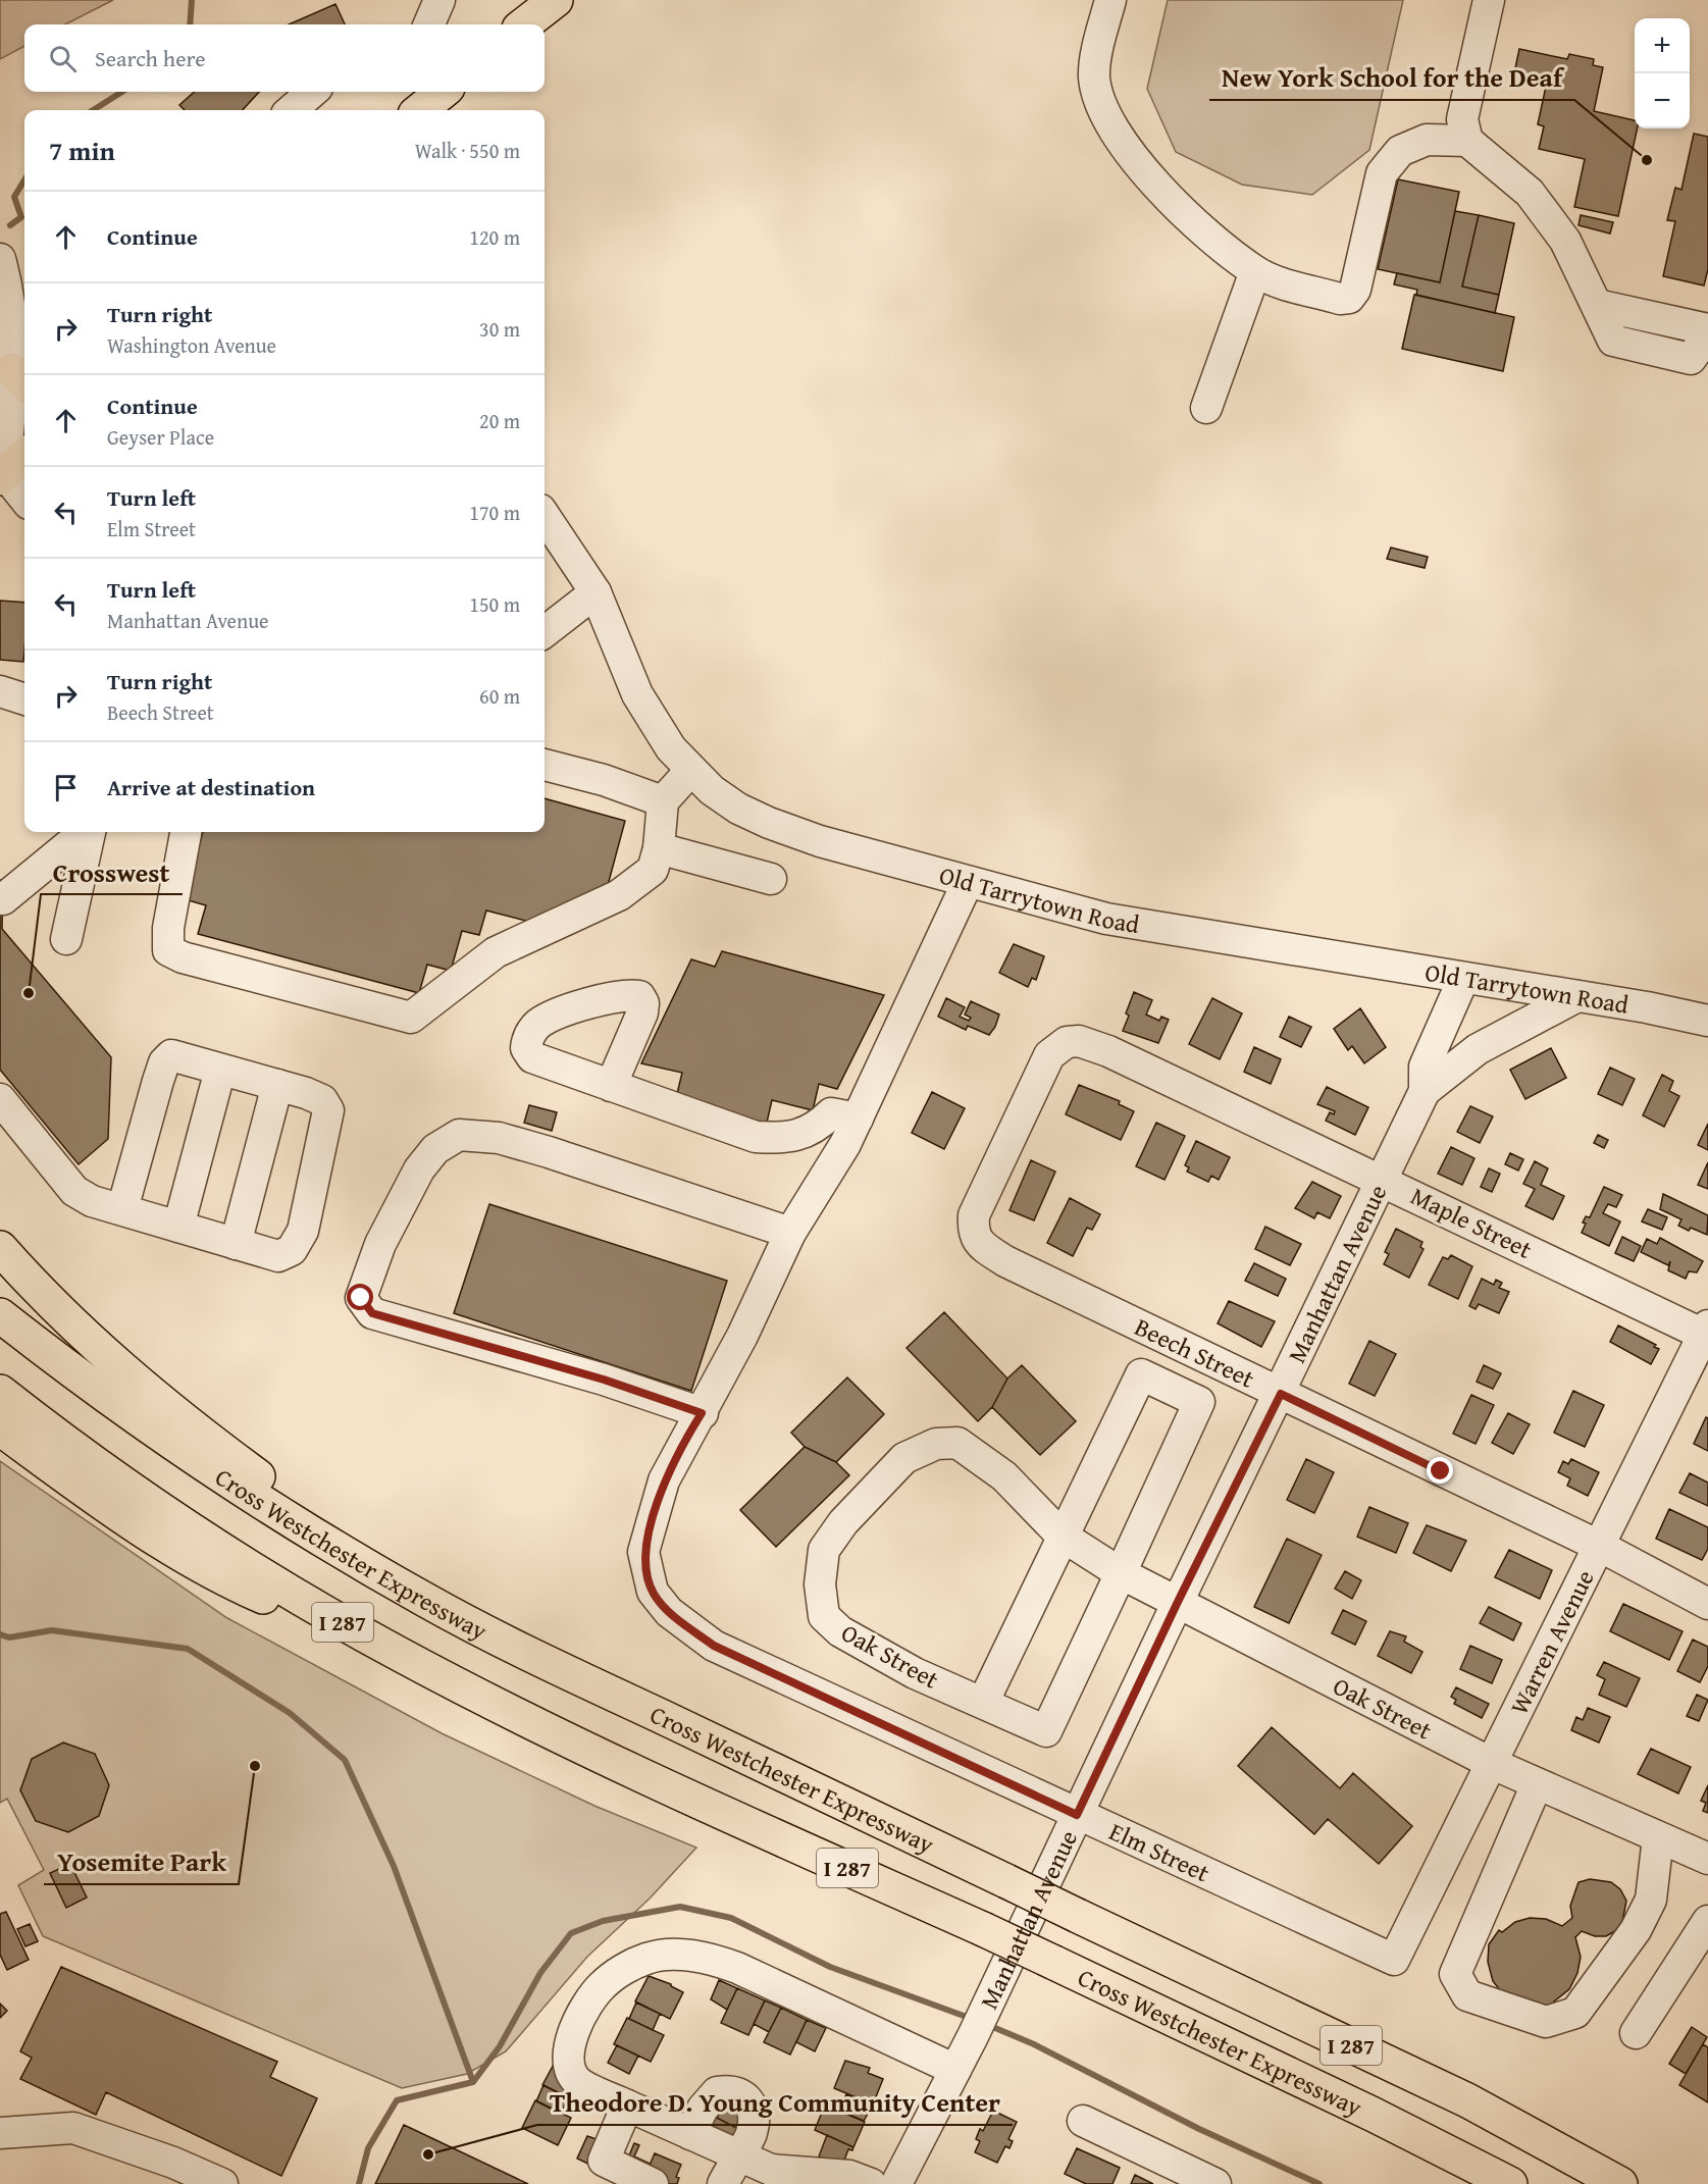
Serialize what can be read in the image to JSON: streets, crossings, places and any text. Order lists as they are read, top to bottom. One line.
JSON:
{"streets":{"main road":["Cross Westchester Expressway","I 287"],"street":["Old Tarrytown Road","Maple Street","Manhattan Avenue","Beech Street","Warren Avenue","Oak Street","Elm Street"]},"crossings":[["Old Tarrytown Road","Manhattan Avenue"],["Old Tarrytown Road","Elm Street"],["Maple Street","Manhattan Avenue"],["Maple Street","Beech Street"],["Maple Street","Warren Avenue"],["Manhattan Avenue","Beech Street"],["Manhattan Avenue","Oak Street"],["Manhattan Avenue","Elm Street"],["Beech Street","Warren Avenue"],["Warren Avenue","Oak Street"],["Warren Avenue","Elm Street"]],"places":["New York School for the Deaf","Crosswest","Yosemite Park","Theodore D. Young Community Center"],"page":{"map_buttons":["+","−"],"search":"Search here","heading":["7 min","Walk · 550 m"],"list":[["Continue","120 m"],["Turn right","Washington Avenue","30 m"],["Continue","Geyser Place","20 m"],["Turn left","Elm Street","170 m"],["Turn left","Manhattan Avenue","150 m"],["Turn right","Beech Street","60 m"],"Arrive at destination"]}}
